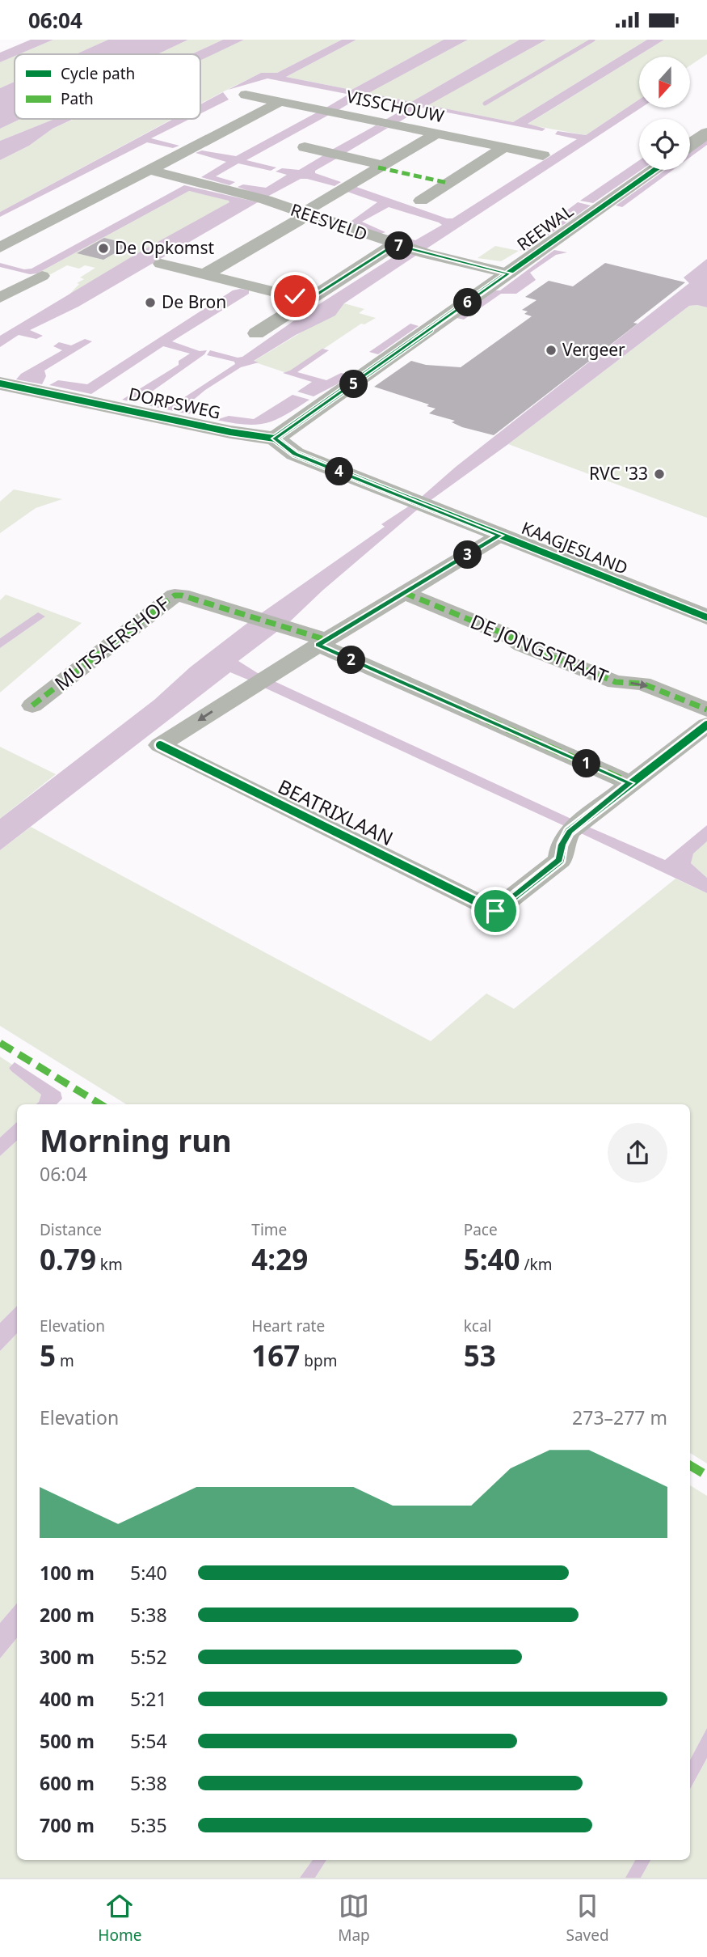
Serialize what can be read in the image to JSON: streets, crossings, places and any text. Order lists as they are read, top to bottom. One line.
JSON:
{"streets":{"street":["VISSCHOUW","REESVELD","REEWAL","DORPSWEG","KAAGJESLAND","MUTSAERSHOF","DE JONGSTRAAT","BEATRIXLAAN"]},"crossings":[["REESVELD","REEWAL"],["REEWAL","DORPSWEG"],["DORPSWEG","KAAGJESLAND"],["MUTSAERSHOF","BEATRIXLAAN"]],"one_way":["DE JONGSTRAAT"],"places":["De Opkomst","De Bron","Vergeer","RVC '33"],"legend":["Cycle path","Path"],"north":"bottom","page":{"status":"06:04","pins":["7","6","5","4","3","2","1"],"heading":["Morning run","06:04"],"stats":[["Distance","0.79 km"],["Time","4:29"],["Pace","5:40 /km"],["Elevation","5 m"],["Heart rate","167 bpm"],["kcal","53"]],"chart":["Elevation","273–277 m"],"list":[{"name":"100 m","note":"5:40"},{"name":"200 m","note":"5:38"},{"name":"300 m","note":"5:52"},{"name":"400 m","note":"5:21"},{"name":"500 m","note":"5:54"},{"name":"600 m","note":"5:38"},{"name":"700 m","note":"5:35"}],"tabs":["Home","Map","Saved"]}}
